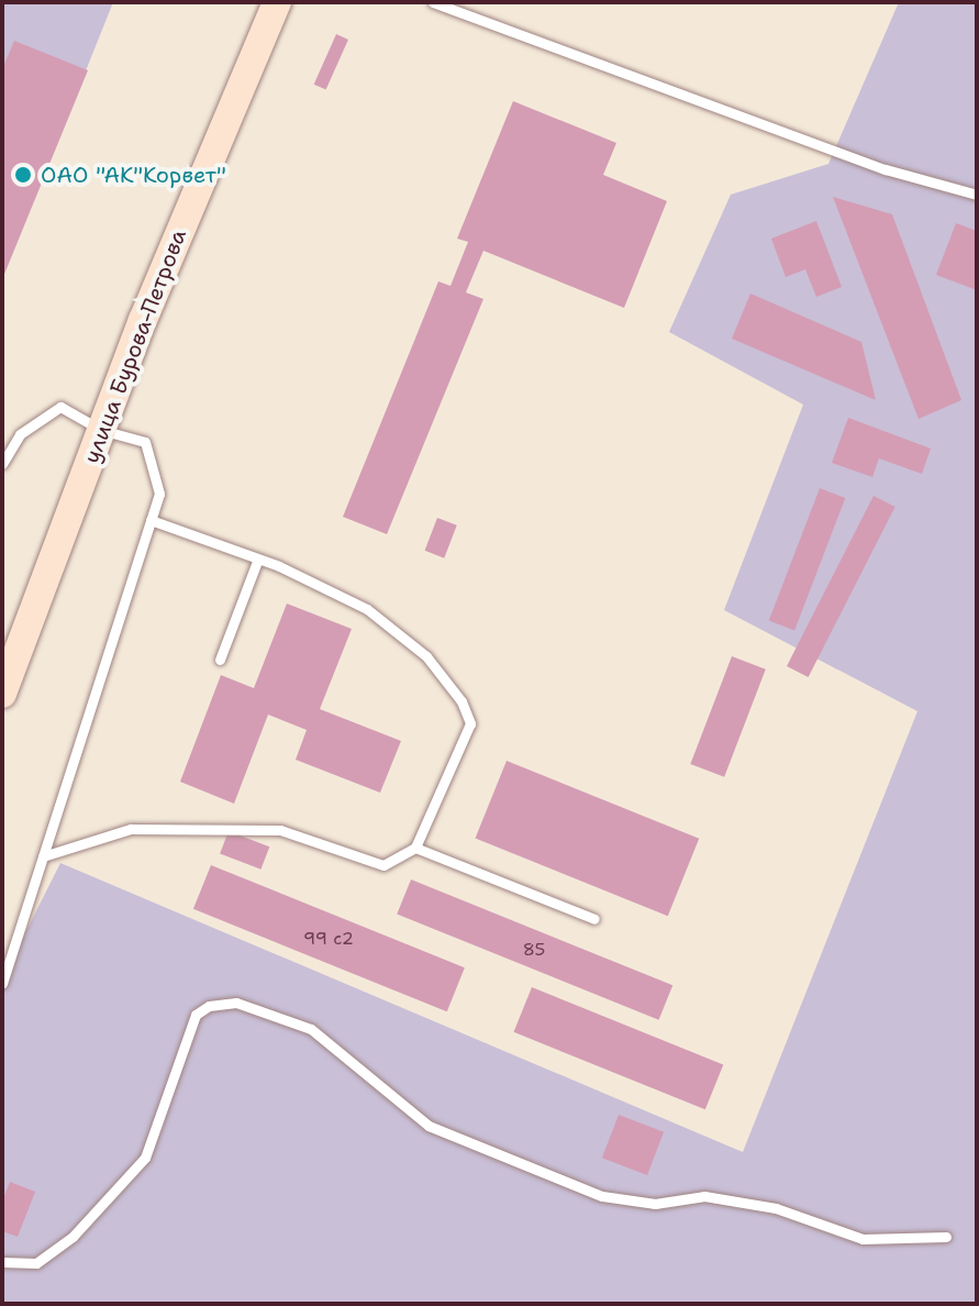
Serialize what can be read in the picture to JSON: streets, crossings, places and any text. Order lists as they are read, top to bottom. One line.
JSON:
{"streets":{"main road":["улица Бурова-Петрова"]},"places":["ОАО \"АК\"Корвет\""],"house_numbers":["99 с2","85"]}
